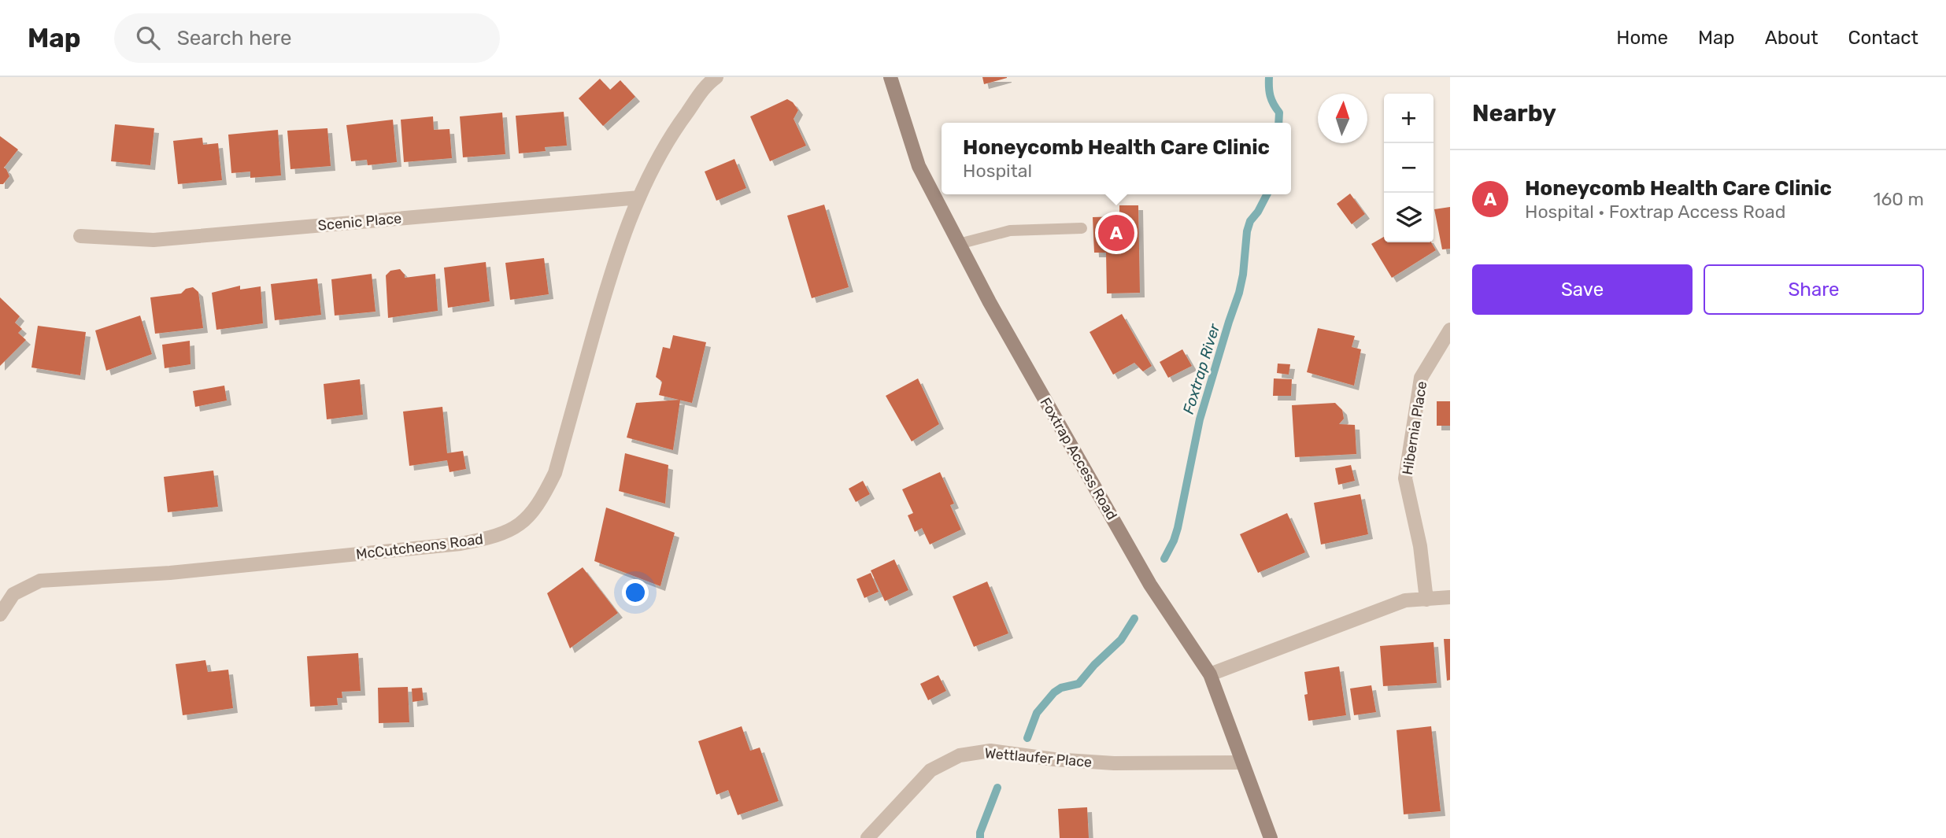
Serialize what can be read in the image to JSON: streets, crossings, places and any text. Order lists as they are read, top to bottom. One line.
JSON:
{"streets":{"main road":["Foxtrap Access Road"],"street":["Scenic Place","Hibernia Place","McCutcheons Road","Wettlaufer Place"]},"crossings":[["Scenic Place","McCutcheons Road"],["Foxtrap Access Road","Wettlaufer Place"]],"water":["Foxtrap River"],"north":"top","page":{"header":"Map","search":"Search here","nav":["Home","Map","About","Contact"],"heading":"Nearby","map_buttons":["+","−"],"popup":["Honeycomb Health Care Clinic","Hospital"],"list":[{"mark":"A","name":"Honeycomb Health Care Clinic","note":"Hospital · Foxtrap Access Road","value":"160 m"}],"pins":"A","buttons":["Save","Share"]}}
